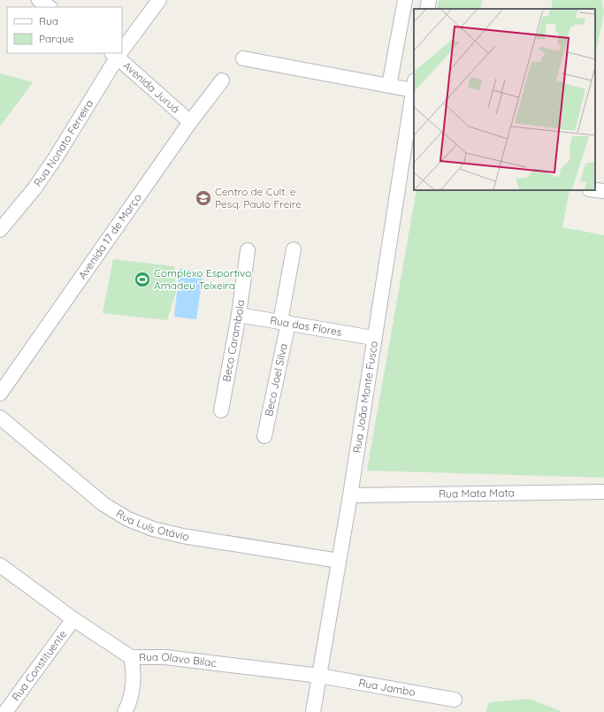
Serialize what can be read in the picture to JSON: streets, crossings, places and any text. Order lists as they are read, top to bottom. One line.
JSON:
{"streets":{"street":["Avenida Juruá","Rua Nonato Ferreira","Avenida 17 de Março","Rua das Flores","Beco Carambola","Beco Joel Silva","Rua João Monte Fusco","Rua Mata Mata","Rua Luís Otávio","Rua Olavo Bilac","Rua Constituente","Rua Jambo"]},"crossings":[["Avenida Juruá","Rua Nonato Ferreira"],["Avenida Juruá","Avenida 17 de Março"],["Rua das Flores","Beco Carambola"],["Rua das Flores","Beco Joel Silva"],["Rua das Flores","Rua João Monte Fusco"],["Rua João Monte Fusco","Rua Mata Mata"],["Rua João Monte Fusco","Rua Luís Otávio"],["Rua João Monte Fusco","Rua Olavo Bilac"],["Rua João Monte Fusco","Rua Jambo"],["Rua Olavo Bilac","Rua Constituente"],["Rua Olavo Bilac","Rua Jambo"]],"places":{"school or university":["Centro de Cult. e Pesq. Paulo Freire"],"sports":["Complexo Esportivo Amadeu Teixeira"]},"legend":["Rua","Parque"]}
